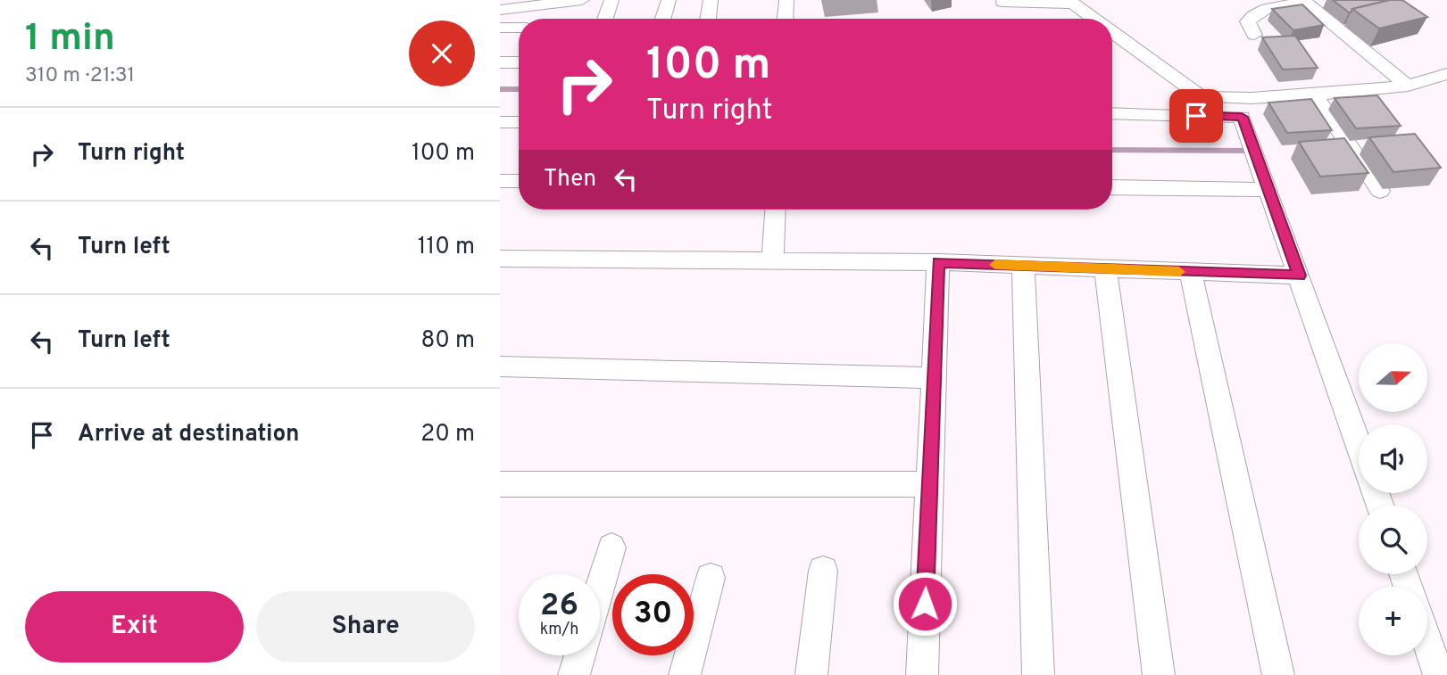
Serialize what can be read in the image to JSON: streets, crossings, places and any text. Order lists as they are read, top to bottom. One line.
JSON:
{"north":"right","page":{"heading":["1 min","310 m · 21:31"],"turn":["100 m","Turn right"],"list":[{"name":"Turn right","value":"100 m"},{"name":"Turn left","value":"110 m"},{"name":"Turn left","value":"80 m"},{"name":"Arrive at destination","value":"20 m"}],"then":"Then","map_buttons":"+","speed":"26 km/h","limit":"30","buttons":["Exit","Share"]}}
